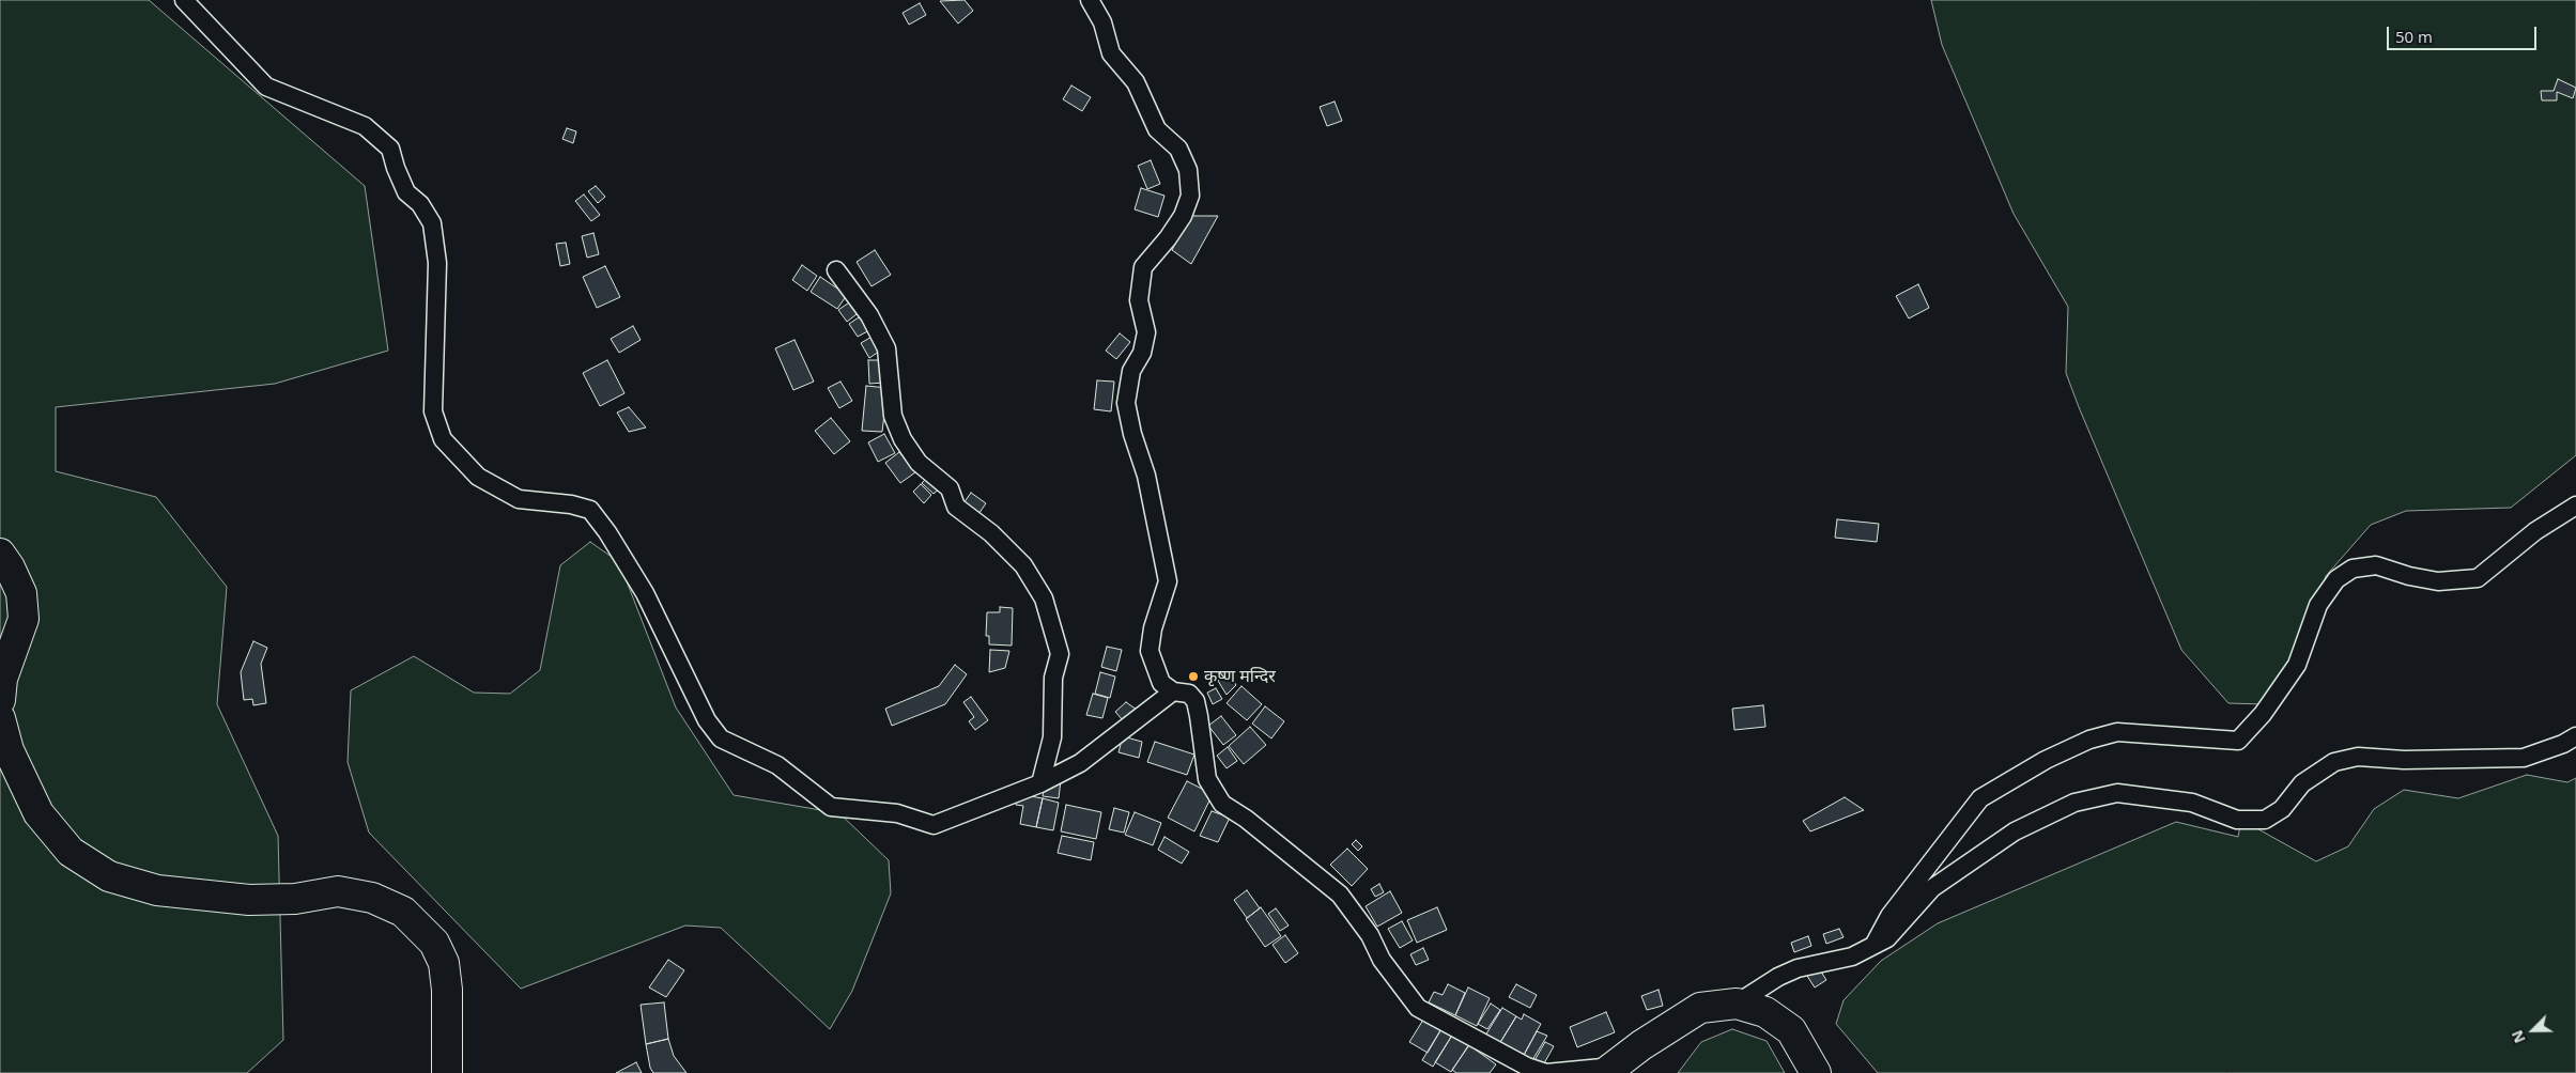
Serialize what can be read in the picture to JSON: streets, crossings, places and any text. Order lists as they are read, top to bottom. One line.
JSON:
{"places":["कृष्ण मन्दिर"],"scale_bar":"50 m","north":"bottom left"}
